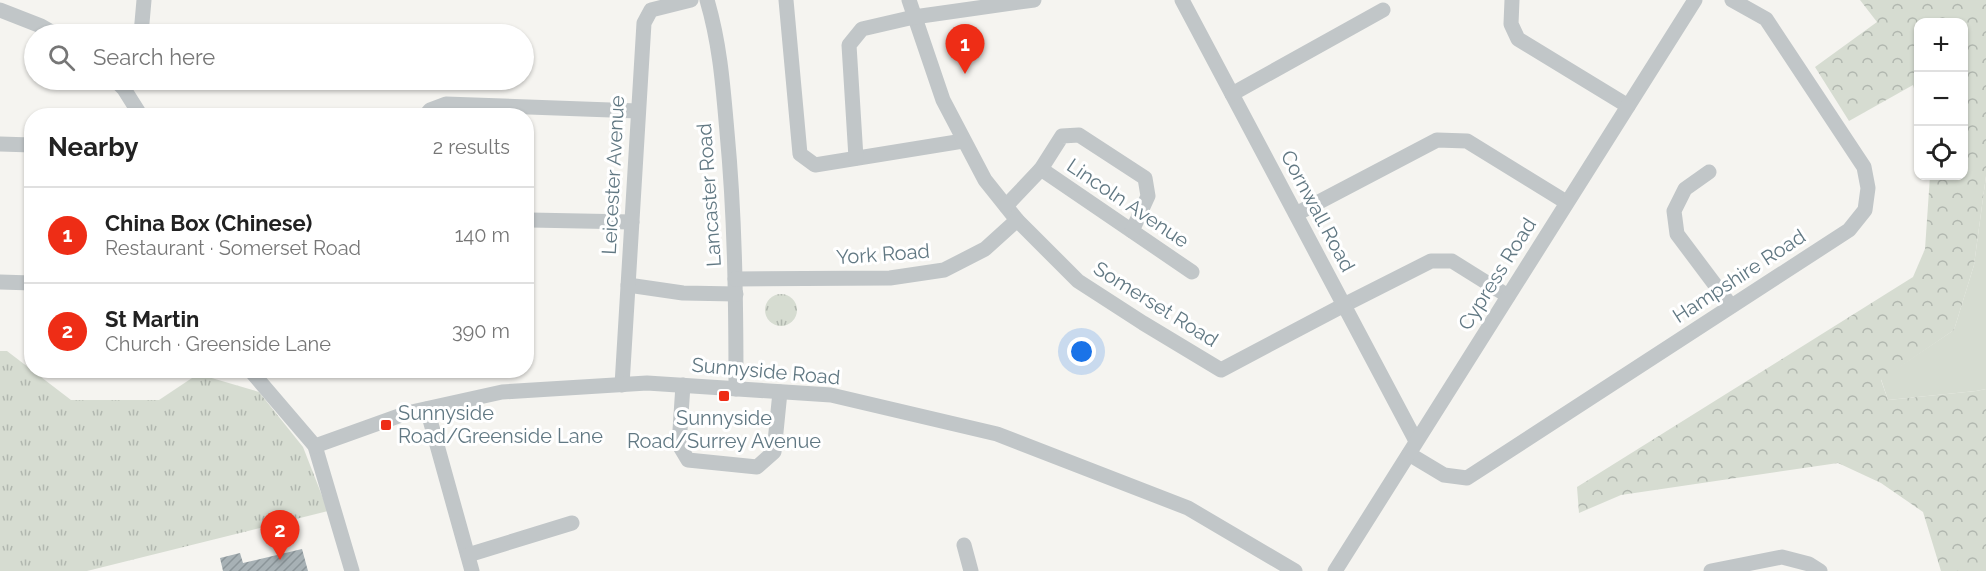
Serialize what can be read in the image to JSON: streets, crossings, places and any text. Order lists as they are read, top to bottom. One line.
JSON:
{"streets":{"street":["Leicester Avenue","Lancaster Road","Lincoln Avenue","Cornwall Road","York Road","Cypress Road","Hampshire Road","Somerset Road","Sunnyside Road"]},"crossings":[["Leicester Avenue","York Road"],["Leicester Avenue","Sunnyside Road"],["Lancaster Road","York Road"],["Lancaster Road","Sunnyside Road"],["Cornwall Road","Cypress Road"],["Cornwall Road","Hampshire Road"],["Cornwall Road","Somerset Road"],["York Road","Somerset Road"],["Cypress Road","Hampshire Road"],["Cypress Road","Somerset Road"]],"places":{"transit":["Sunnyside Road/Surrey Avenue","Sunnyside Road/Greenside Lane"]},"page":{"map_buttons":["+","−"],"pins":["1","2"],"search":"Search here","heading":["Nearby","2 results"],"list":[{"mark":"1","name":"China Box (Chinese)","note":"Restaurant · Somerset Road","value":"140 m"},{"mark":"2","name":"St Martin","note":"Church · Greenside Lane","value":"390 m"}]}}
